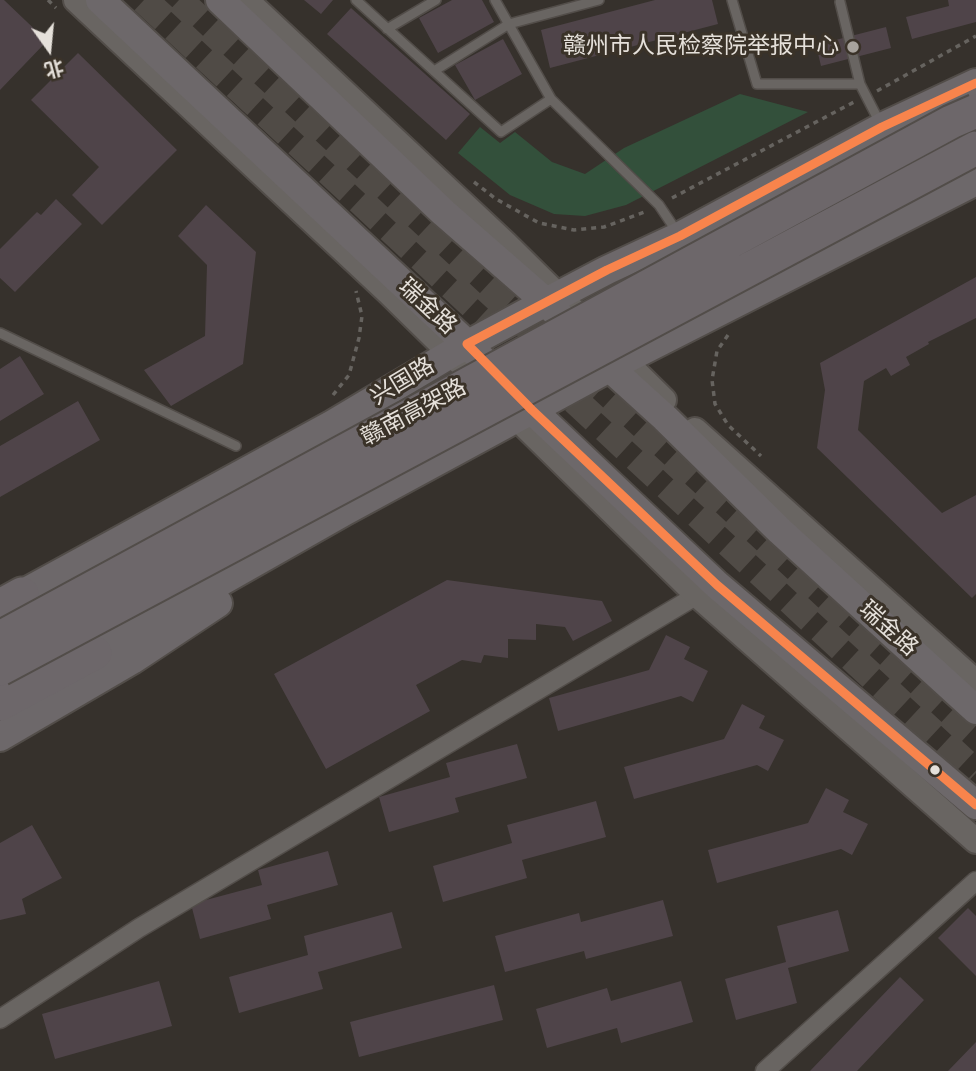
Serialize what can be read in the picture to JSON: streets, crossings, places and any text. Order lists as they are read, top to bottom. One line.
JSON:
{"streets":{"highway":["赣南高架路"],"main road":["瑞金路","兴国路"]},"crossings":[["瑞金路","兴国路"]],"places":["赣州市人民检察院举报中心"],"north":"bottom"}
